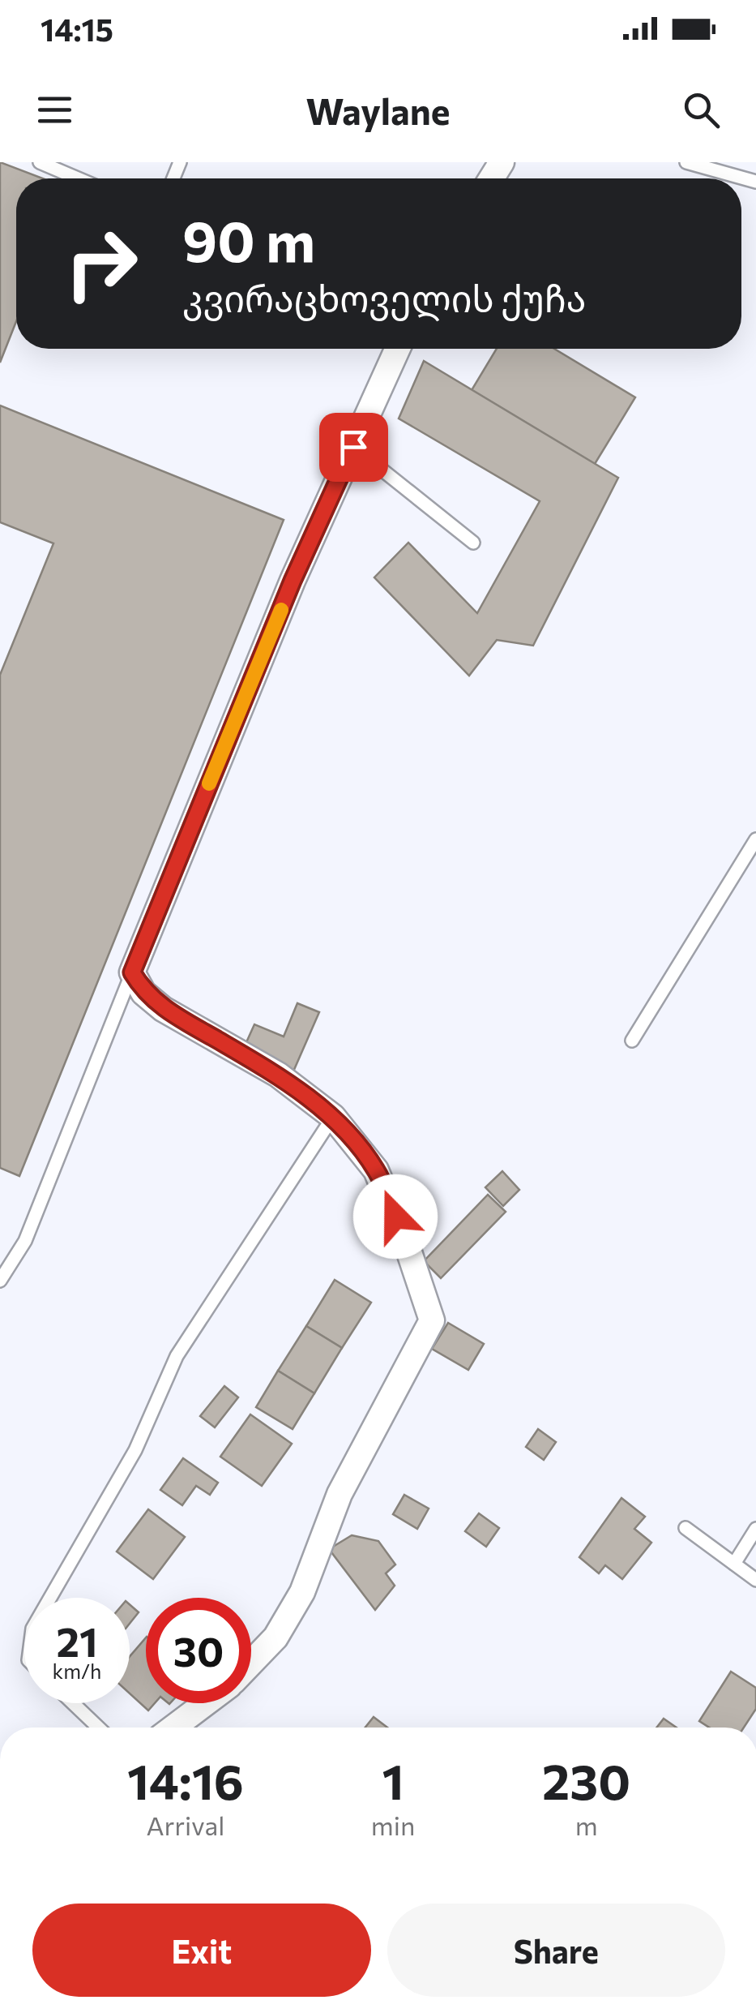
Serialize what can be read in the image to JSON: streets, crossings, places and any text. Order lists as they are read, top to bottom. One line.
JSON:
{"page":{"status":"14:15","header":"Waylane","turn":["90 m","კვირაცხოველის ქუჩა"],"speed":"21 km/h","limit":"30","eta":["14:16","Arrival","1","min","230","m"],"buttons":["Exit","Share"]}}
